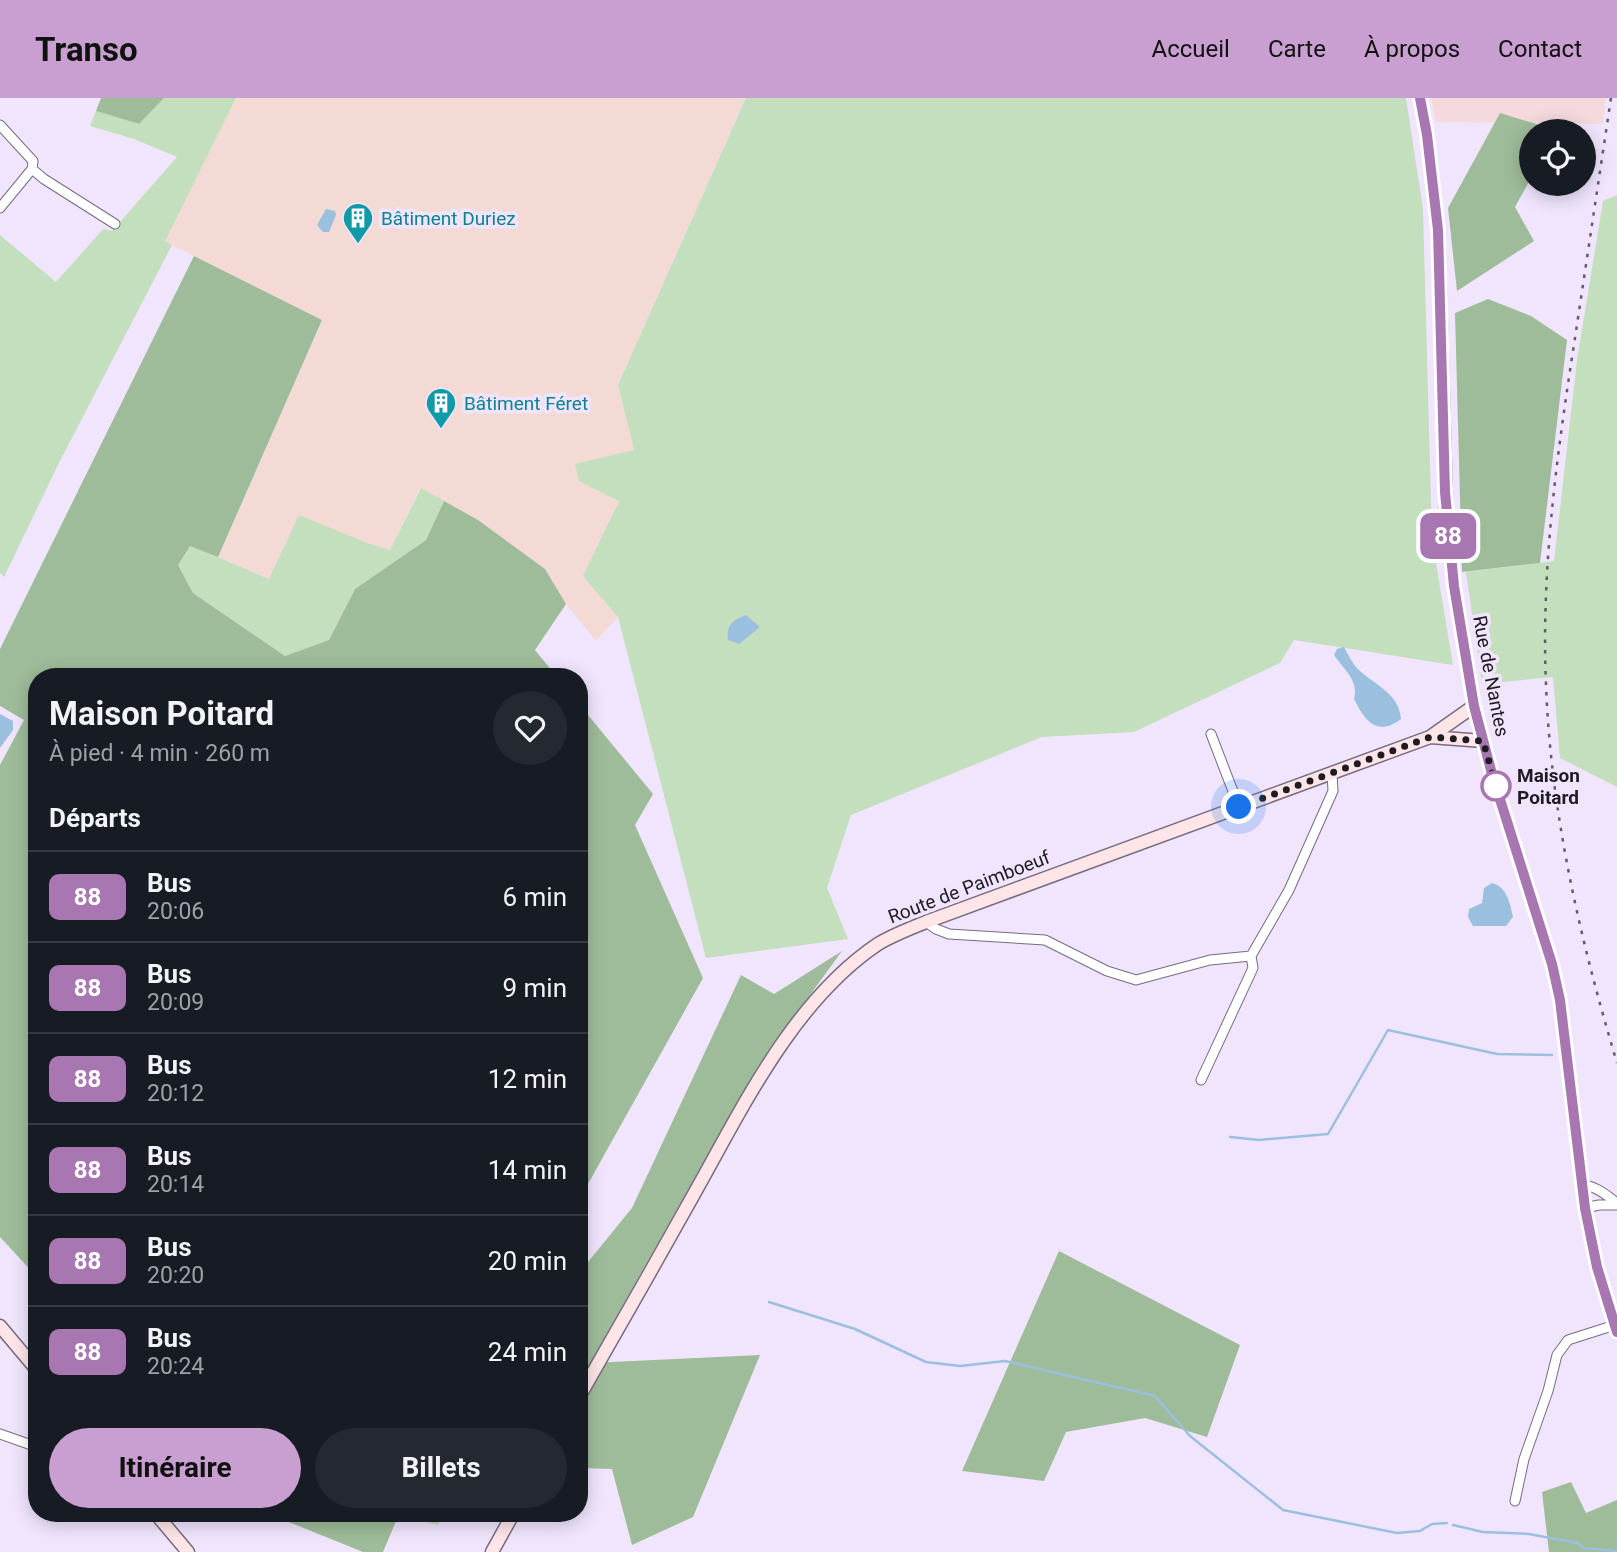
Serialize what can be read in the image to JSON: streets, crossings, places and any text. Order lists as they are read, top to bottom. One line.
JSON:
{"streets":{"street":["Rue de Nantes","Route de Paimboeuf"]},"crossings":[["Rue de Nantes","Route de Paimboeuf"]],"places":{"building":["Bâtiment Duriez","Bâtiment Féret"],"other":["Maison Poitard"]},"lines":["bus line 88"],"page":{"header":"Transo","nav":["Accueil","Carte","À propos","Contact"],"on_map":"88","heading":[["Maison Poitard","À pied · 4 min · 260 m"],"Départs"],"list":[{"mark":"88","name":"Bus","note":"20:06","value":"6 min"},{"mark":"88","name":"Bus","note":"20:09","value":"9 min"},{"mark":"88","name":"Bus","note":"20:12","value":"12 min"},{"mark":"88","name":"Bus","note":"20:14","value":"14 min"},{"mark":"88","name":"Bus","note":"20:20","value":"20 min"},{"mark":"88","name":"Bus","note":"20:24","value":"24 min"}],"buttons":["Itinéraire","Billets"]}}
